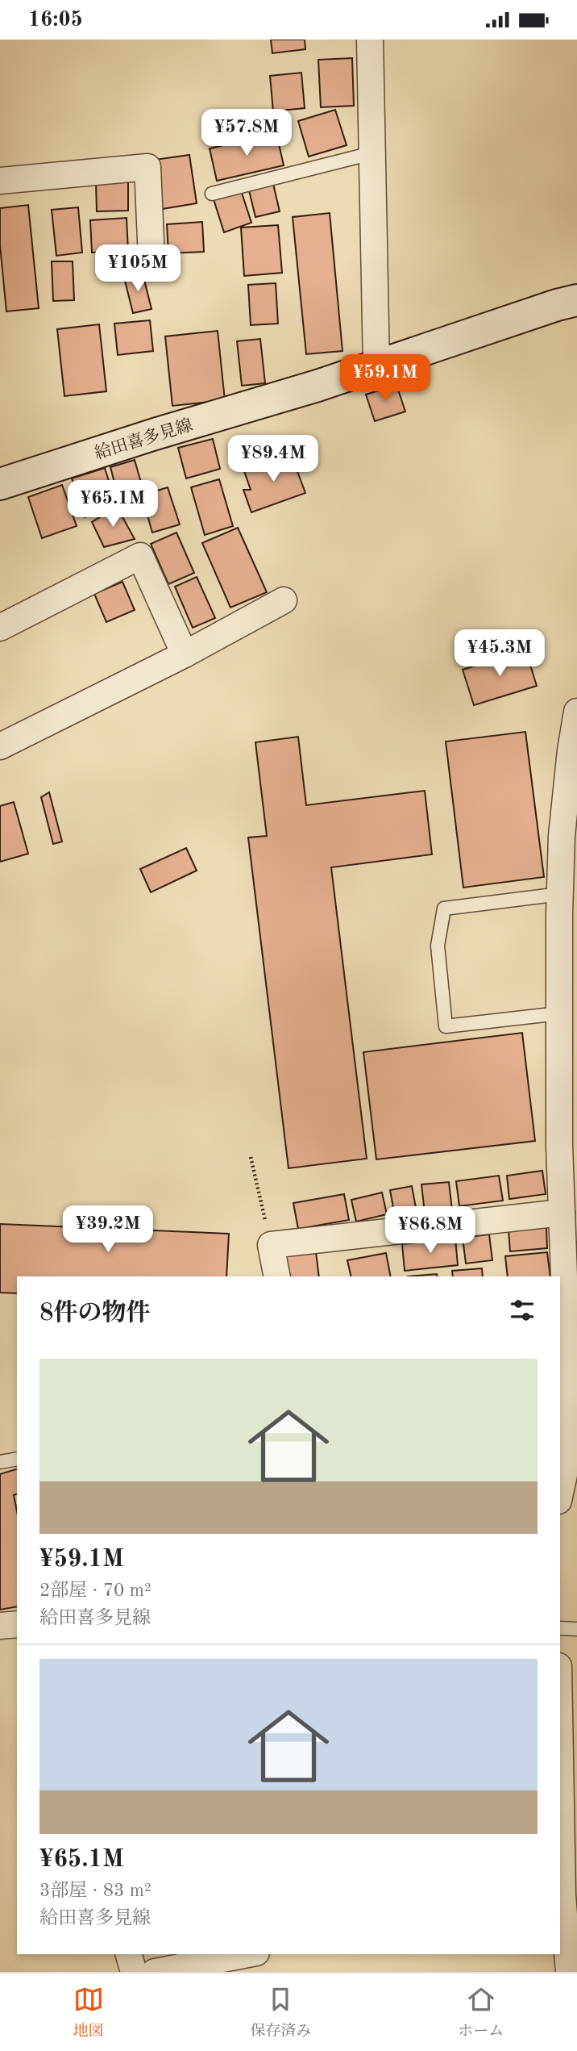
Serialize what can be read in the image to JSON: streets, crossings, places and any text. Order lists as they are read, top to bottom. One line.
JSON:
{"streets":{"street":["給田喜多見線"]},"page":{"status":"16:05","price":["¥57.8M","¥105M","¥59.1M","¥89.4M","¥65.1M","¥45.3M","¥39.2M","¥86.8M"],"heading":"8件の物件","list":[{"name":"¥59.1M","note":"2部屋 · 70 m² · 給田喜多見線"},{"name":"¥65.1M","note":"3部屋 · 83 m² · 給田喜多見線"}],"tabs":["地図","保存済み","ホーム"]}}
